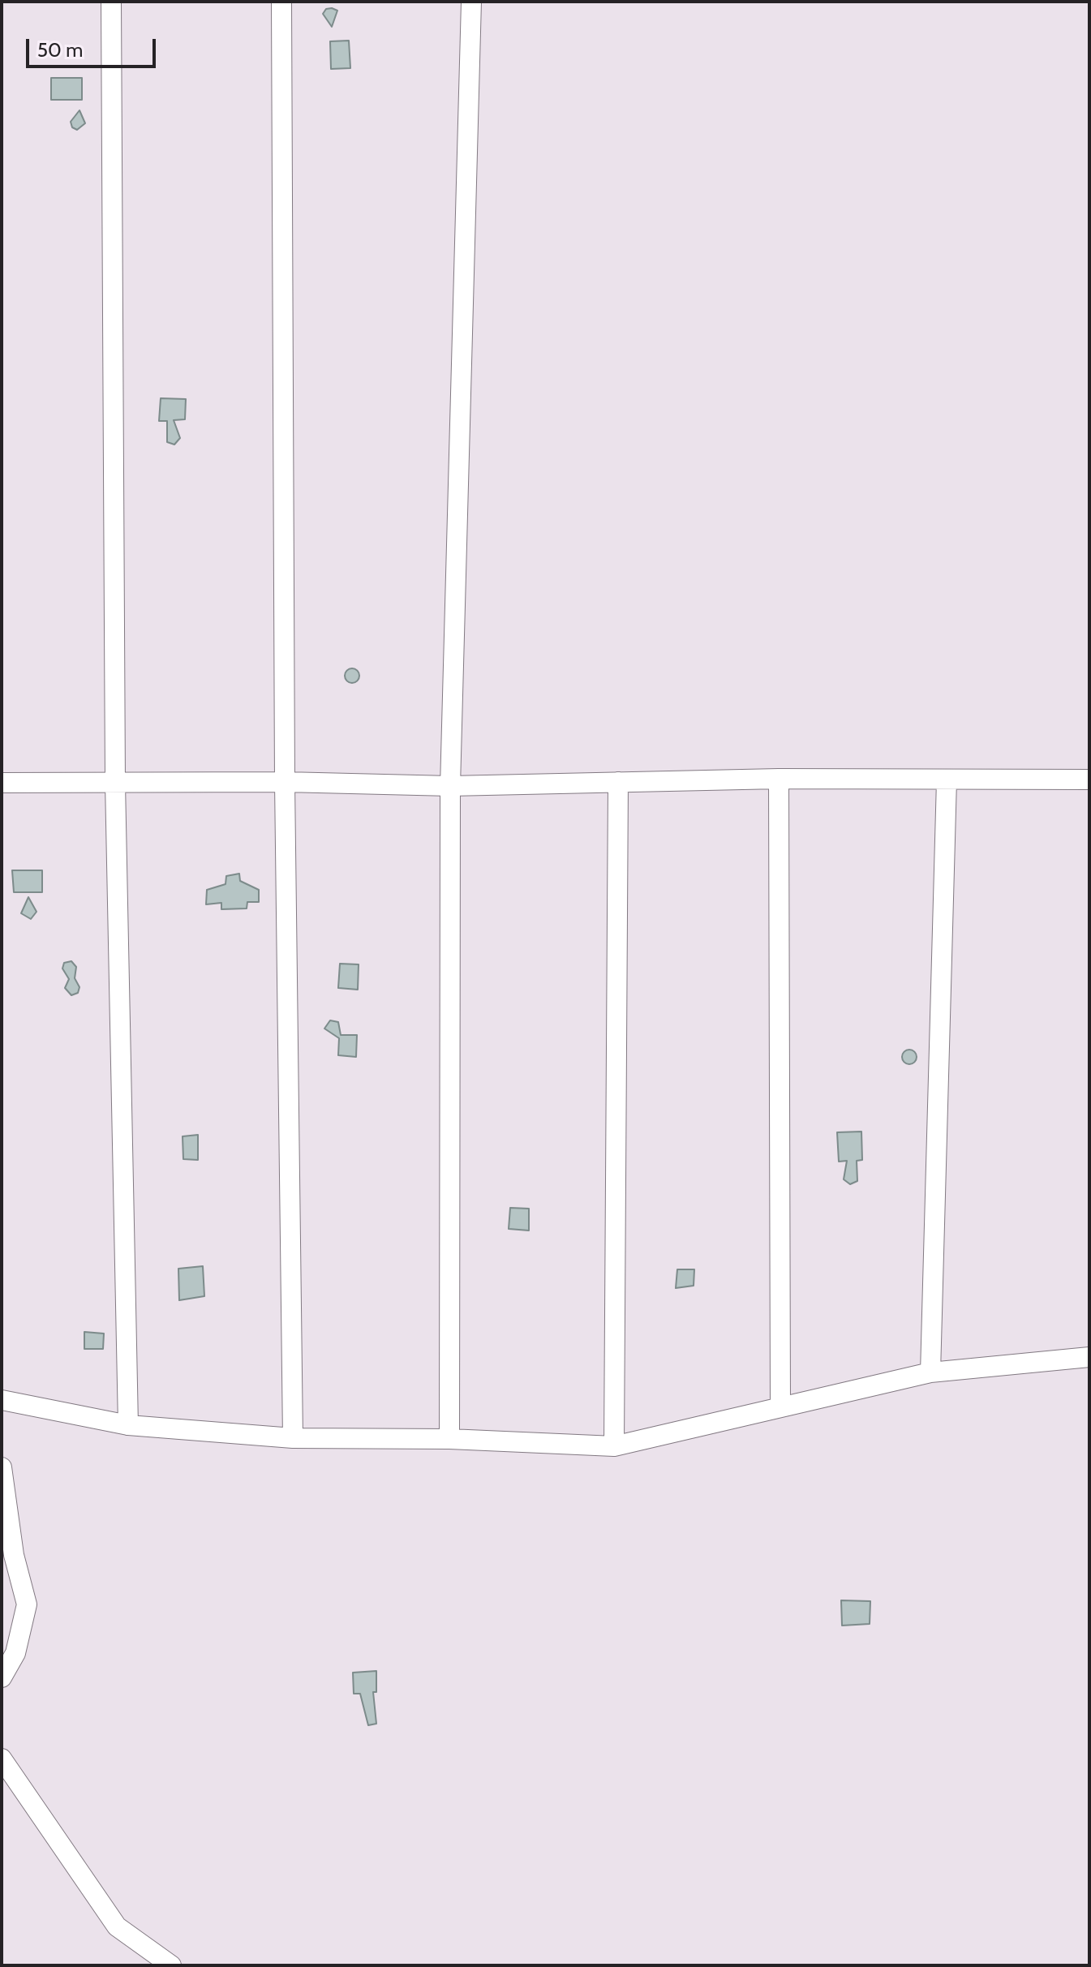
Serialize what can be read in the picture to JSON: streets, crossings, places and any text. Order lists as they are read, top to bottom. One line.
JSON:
{"scale_bar":"50 m"}
